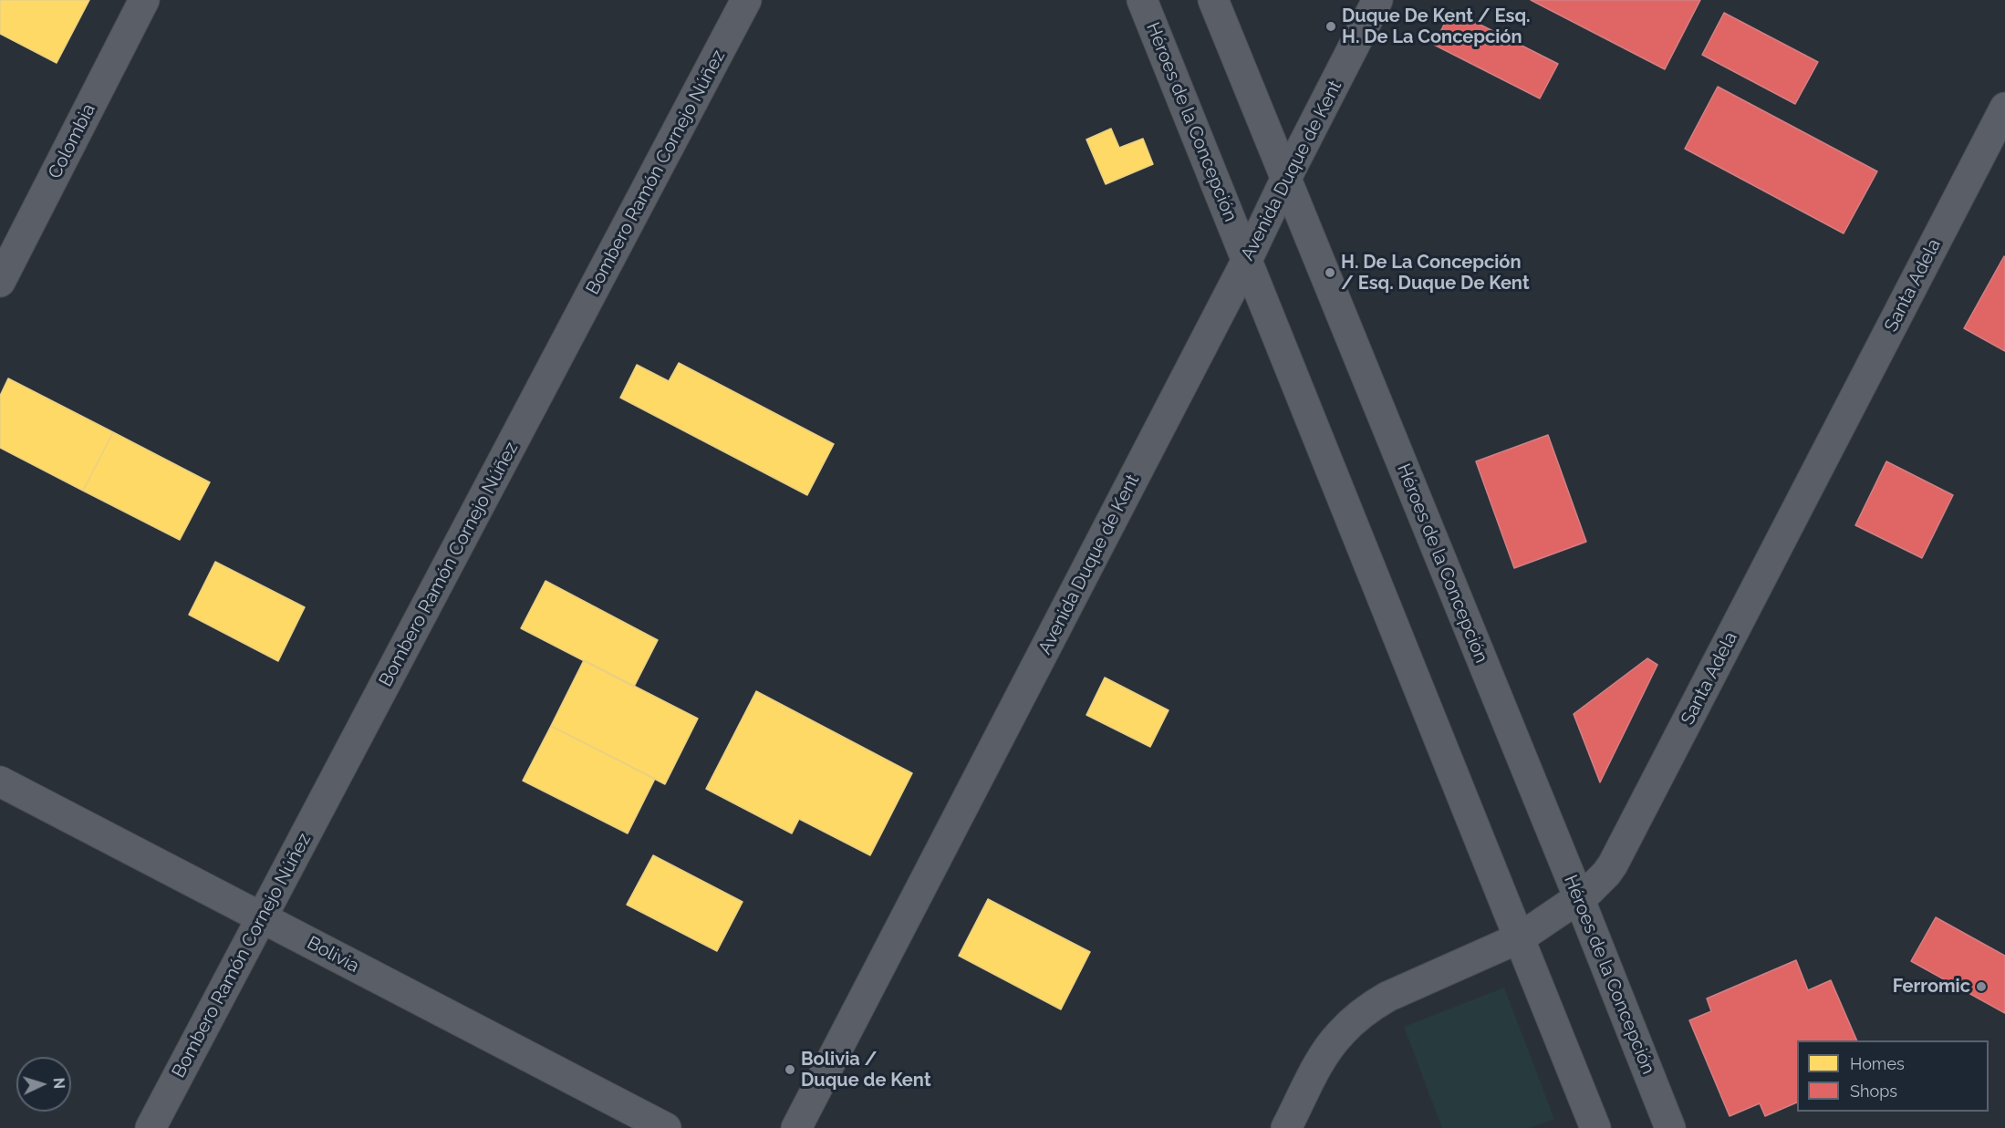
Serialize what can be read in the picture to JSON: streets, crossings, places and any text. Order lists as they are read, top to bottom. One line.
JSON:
{"streets":{"street":["Héroes de la Concepción","Colombia","Avenida Duque de Kent","Bombero Ramón Cornejo Núñez","Santa Adela","Bolivia"]},"crossings":[["Héroes de la Concepción","Avenida Duque de Kent"],["Héroes de la Concepción","Santa Adela"],["Bombero Ramón Cornejo Núñez","Bolivia"]],"places":["Duque De Kent / Esq. H. De La Concepción","H. De La Concepción / Esq. Duque De Kent","Ferromic","Bolivia / Duque de Kent"],"legend":["Homes","Shops"],"north":"right"}
